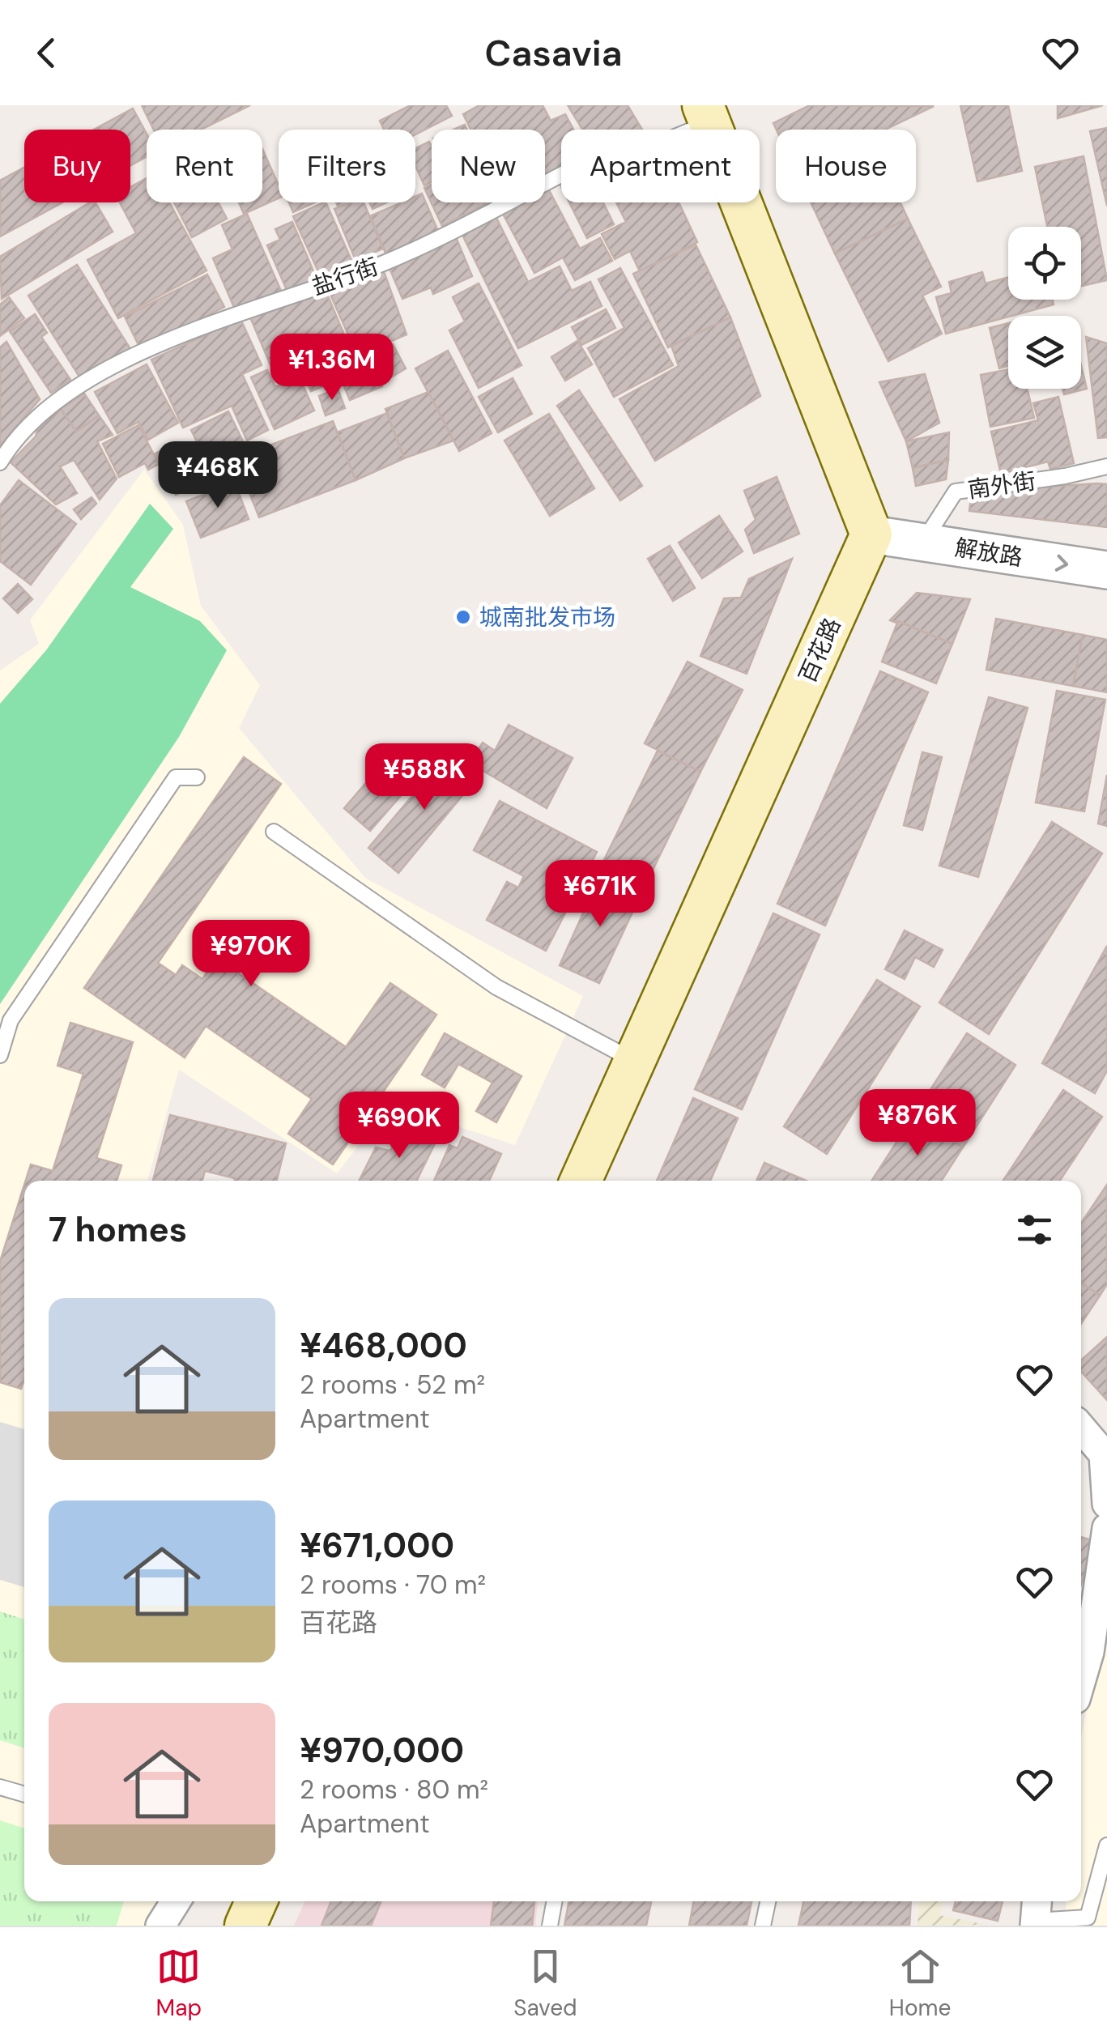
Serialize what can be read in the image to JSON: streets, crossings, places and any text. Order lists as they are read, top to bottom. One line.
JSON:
{"streets":{"main road":["百花路"],"street":["解放路"],"lane":["盐行街","南外街"]},"crossings":[["南外街","解放路"],["解放路","百花路"]],"one_way":["解放路"],"places":["城南批发市场"],"page":{"header":"Casavia","chip":["Buy","Rent","Filters","New","Apartment","House"],"price":["¥1.36M","¥468K","¥588K","¥671K","¥970K","¥876K","¥690K"],"heading":"7 homes","list":[{"name":"¥468,000","note":"2 rooms · 52 m² · Apartment"},{"name":"¥671,000","note":"2 rooms · 70 m² · 百花路"},{"name":"¥970,000","note":"2 rooms · 80 m² · Apartment"}],"tabs":["Map","Saved","Home"]}}
